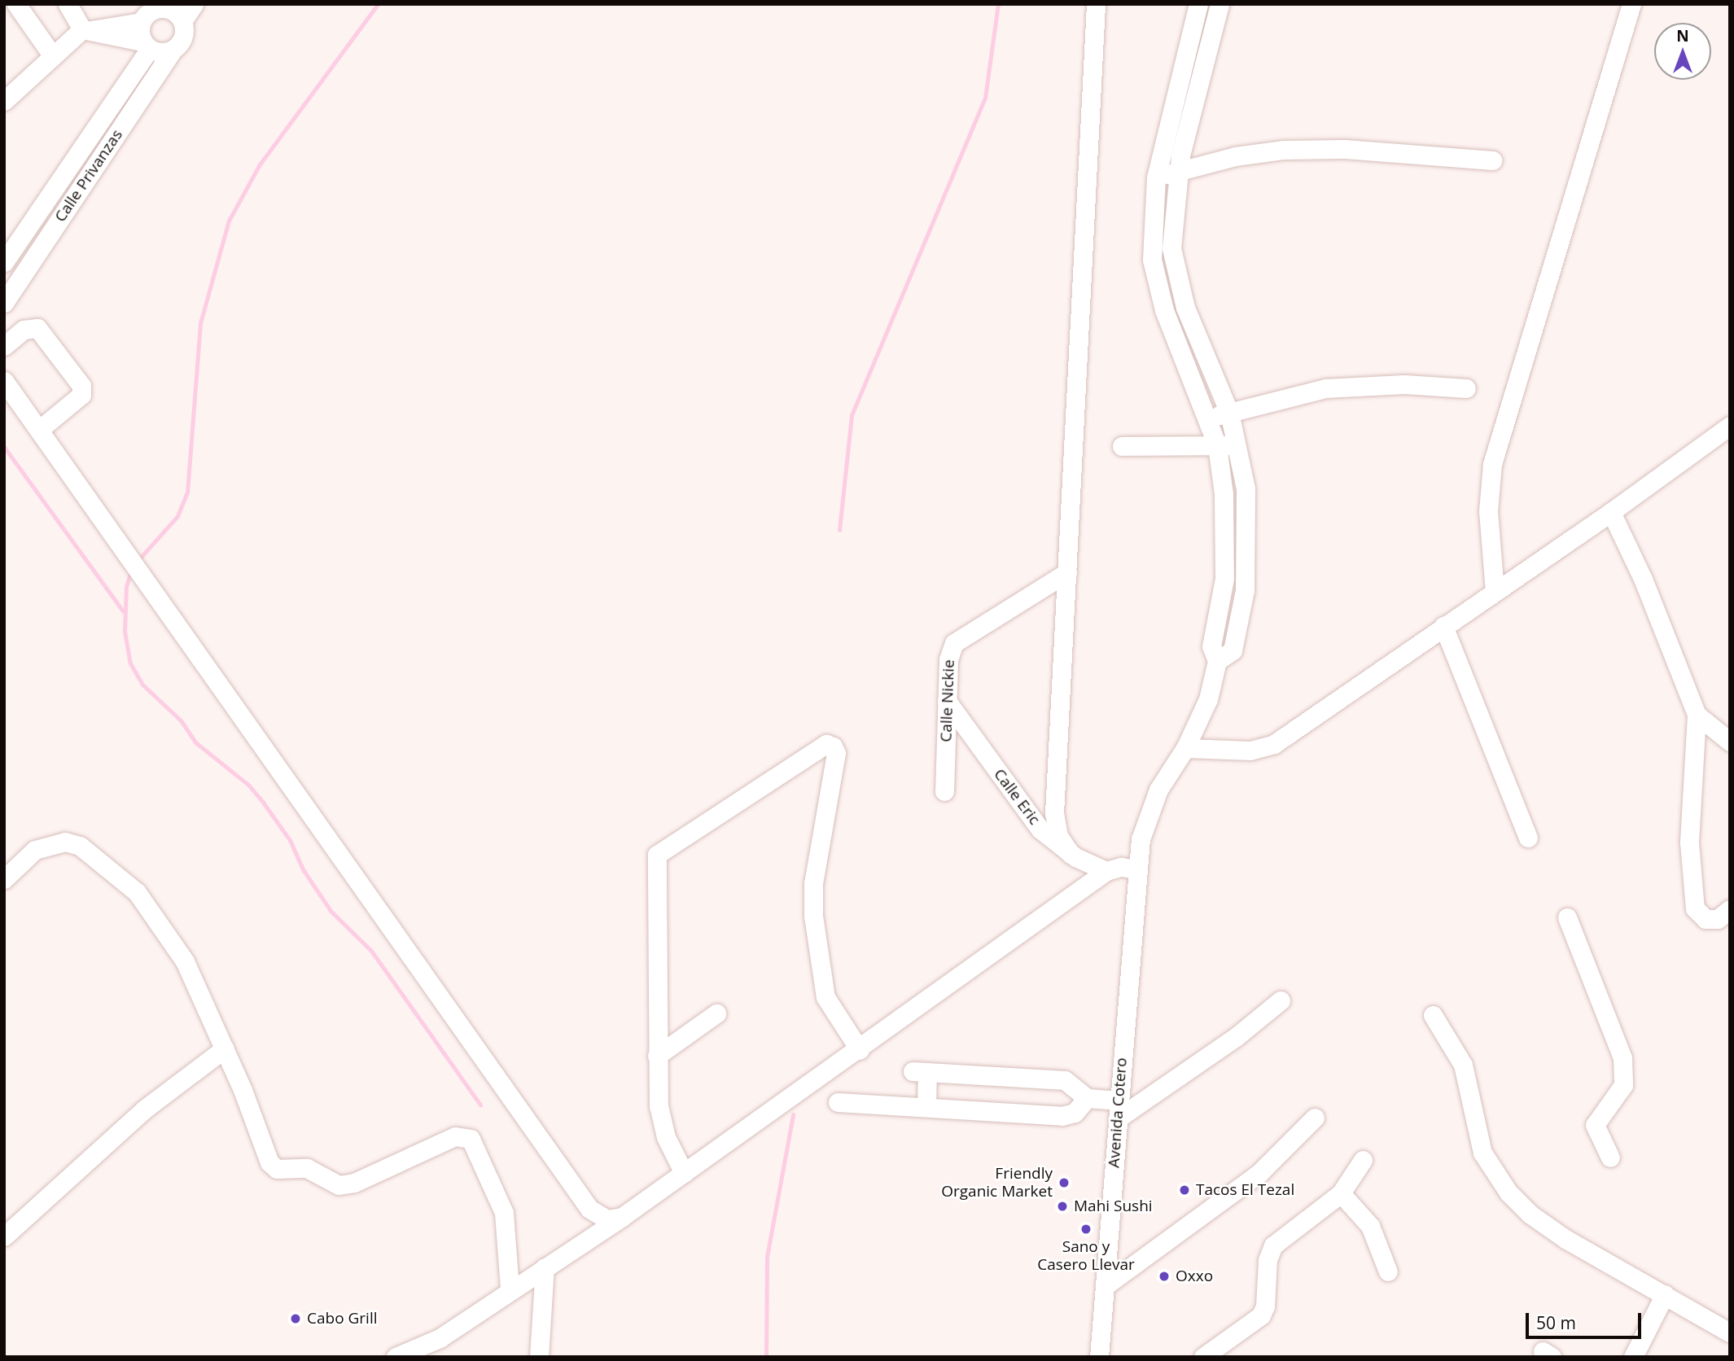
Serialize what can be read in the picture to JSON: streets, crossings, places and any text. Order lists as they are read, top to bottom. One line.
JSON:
{"streets":{"street":["Calle Privanzas","Calle Nickie","Calle Eric","Avenida Cotero"]},"crossings":[["Calle Nickie","Calle Eric"]],"places":["Friendly Organic Market","Tacos El Tezal","Mahi Sushi","Sano y Casero Llevar","Oxxo","Cabo Grill"],"scale_bar":"50 m","north":"top"}
